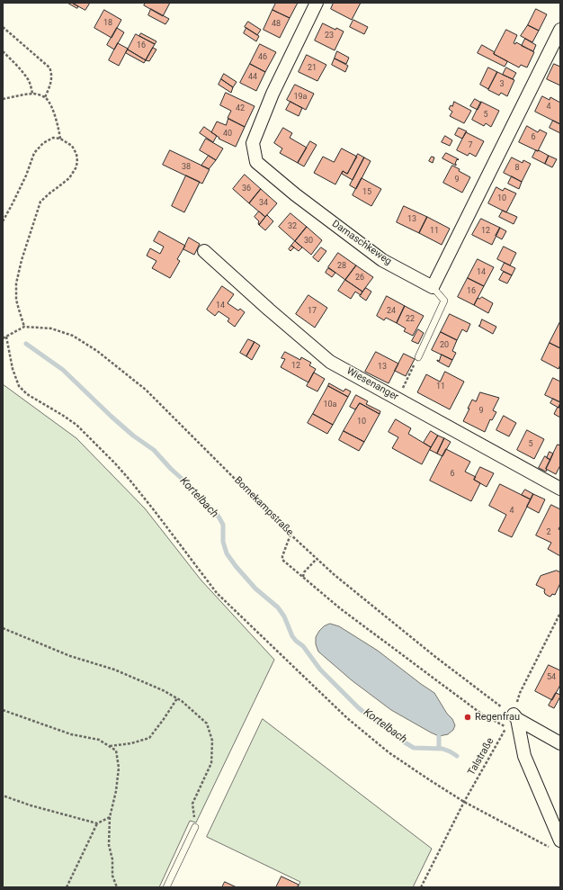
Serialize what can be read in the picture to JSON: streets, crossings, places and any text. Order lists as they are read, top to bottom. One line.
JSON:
{"streets":{"street":["Damaschkeweg","Wiesenanger"],"path":["Bornekampstraße","Talstraße"]},"water":["Kortelbach"],"places":["Regenfrau"],"house_numbers":["18","48","23","16","46","21","44","3","19a","4","42","5","40","6","7","38","8","9","36","15","10","34","13","32","11","12","30","28","14","26","16","14","17","24","22","20","12","13","11","10a","9","10","5","6","4","2","54"]}
